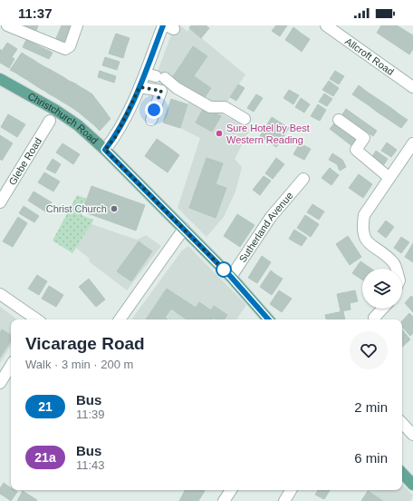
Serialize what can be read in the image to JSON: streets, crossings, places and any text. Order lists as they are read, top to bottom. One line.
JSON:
{"streets":{"main road":["Christchurch Road"],"street":["Allcroft Road","Glebe Road","Sutherland Avenue"]},"crossings":[["Christchurch Road","Sutherland Avenue"]],"places":["Sure Hotel by Best Western Reading","Christ Church"],"lines":["bus line 21"],"page":{"status":"11:37","heading":["Vicarage Road","Walk · 3 min · 200 m"],"list":[{"mark":"21","name":"Bus","note":"11:39","value":"2 min"},{"mark":"21a","name":"Bus","note":"11:43","value":"6 min"}]}}
